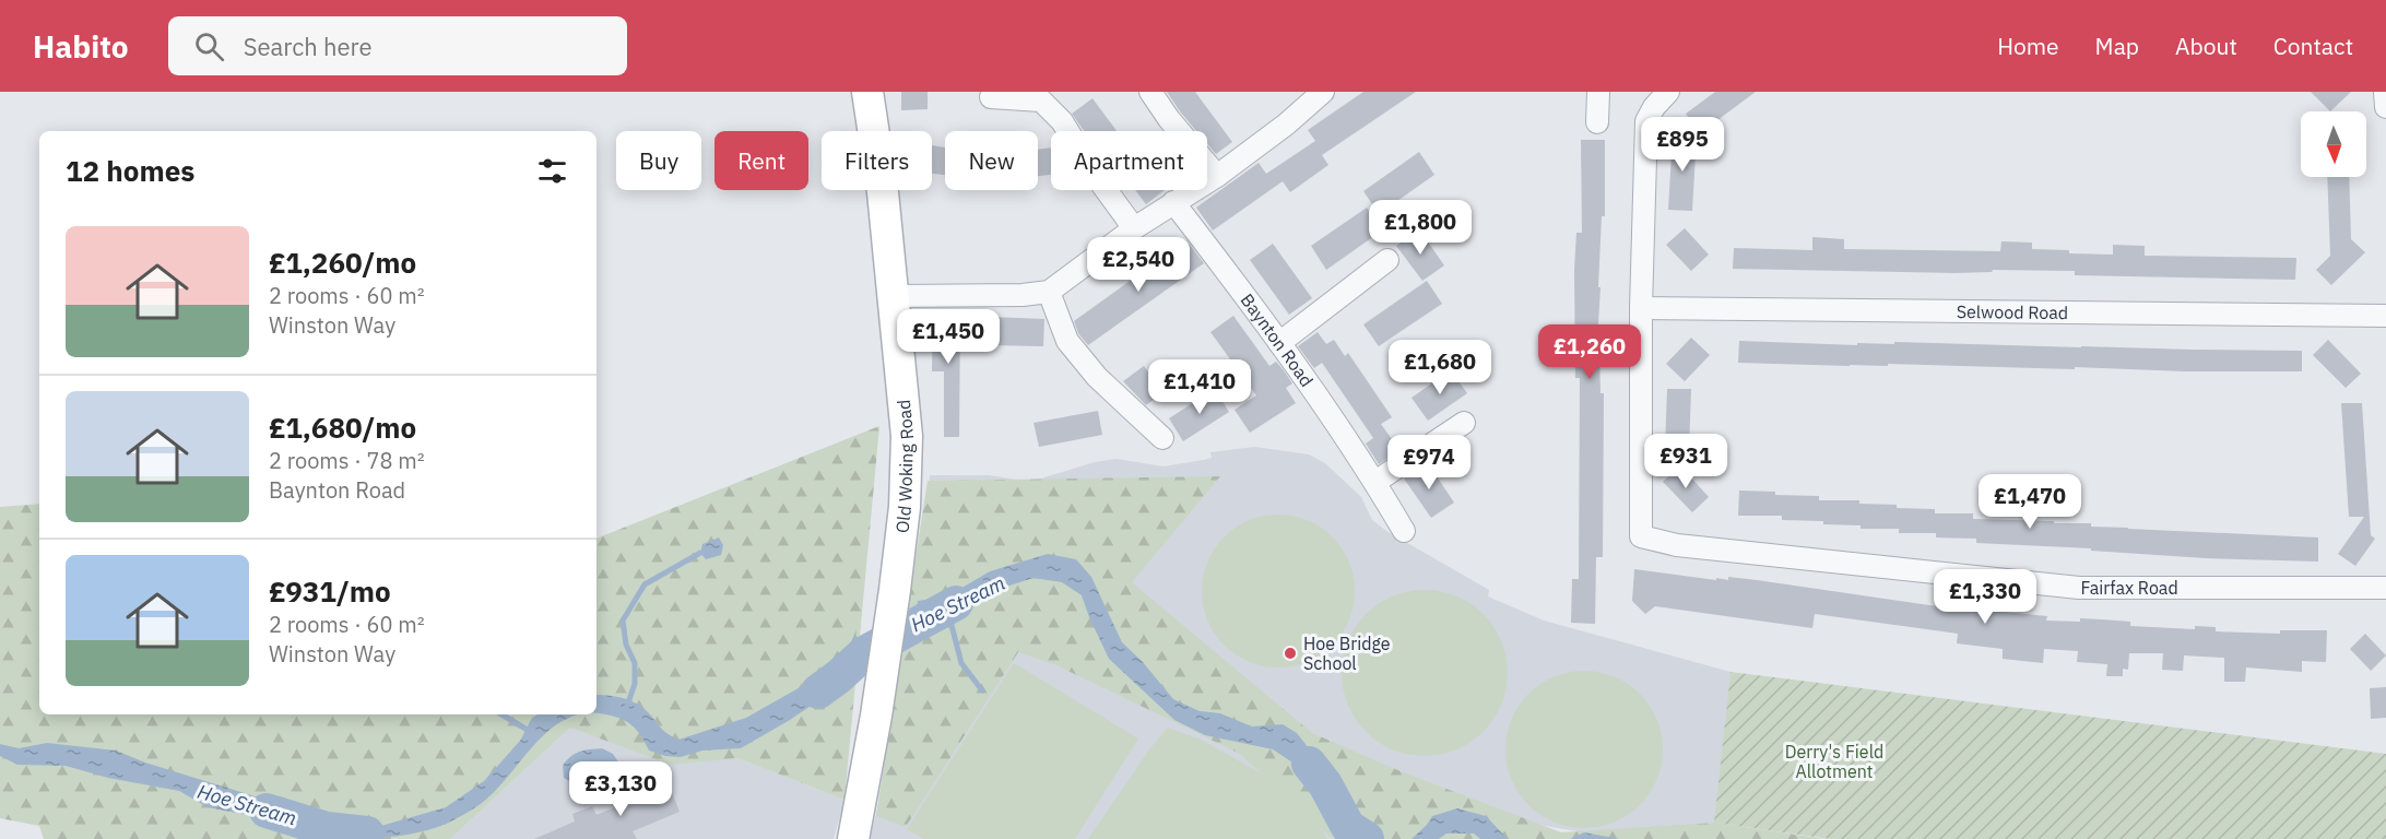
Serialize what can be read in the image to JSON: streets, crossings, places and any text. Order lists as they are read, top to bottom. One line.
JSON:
{"streets":{"main road":["Old Woking Road"],"street":["Selwood Road","Baynton Road","Fairfax Road"]},"crossings":[["Selwood Road","Fairfax Road"]],"water":["Hoe Stream"],"parks":["Derry's Field Allotment"],"places":["Hoe Bridge School"],"north":"bottom","page":{"header":"Habito","search":"Search here","nav":["Home","Map","About","Contact"],"price":["£895","£1,800","£2,540","£1,450","£1,260","£1,680","£1,410","£931","£974","£1,470","£1,330","£3,130"],"chip":["Buy","Rent","Filters","New","Apartment"],"heading":"12 homes","list":[{"name":"£1,260/mo","note":"2 rooms · 60 m² · Winston Way"},{"name":"£1,680/mo","note":"2 rooms · 78 m² · Baynton Road"},{"name":"£931/mo","note":"2 rooms · 60 m² · Winston Way"}]}}
